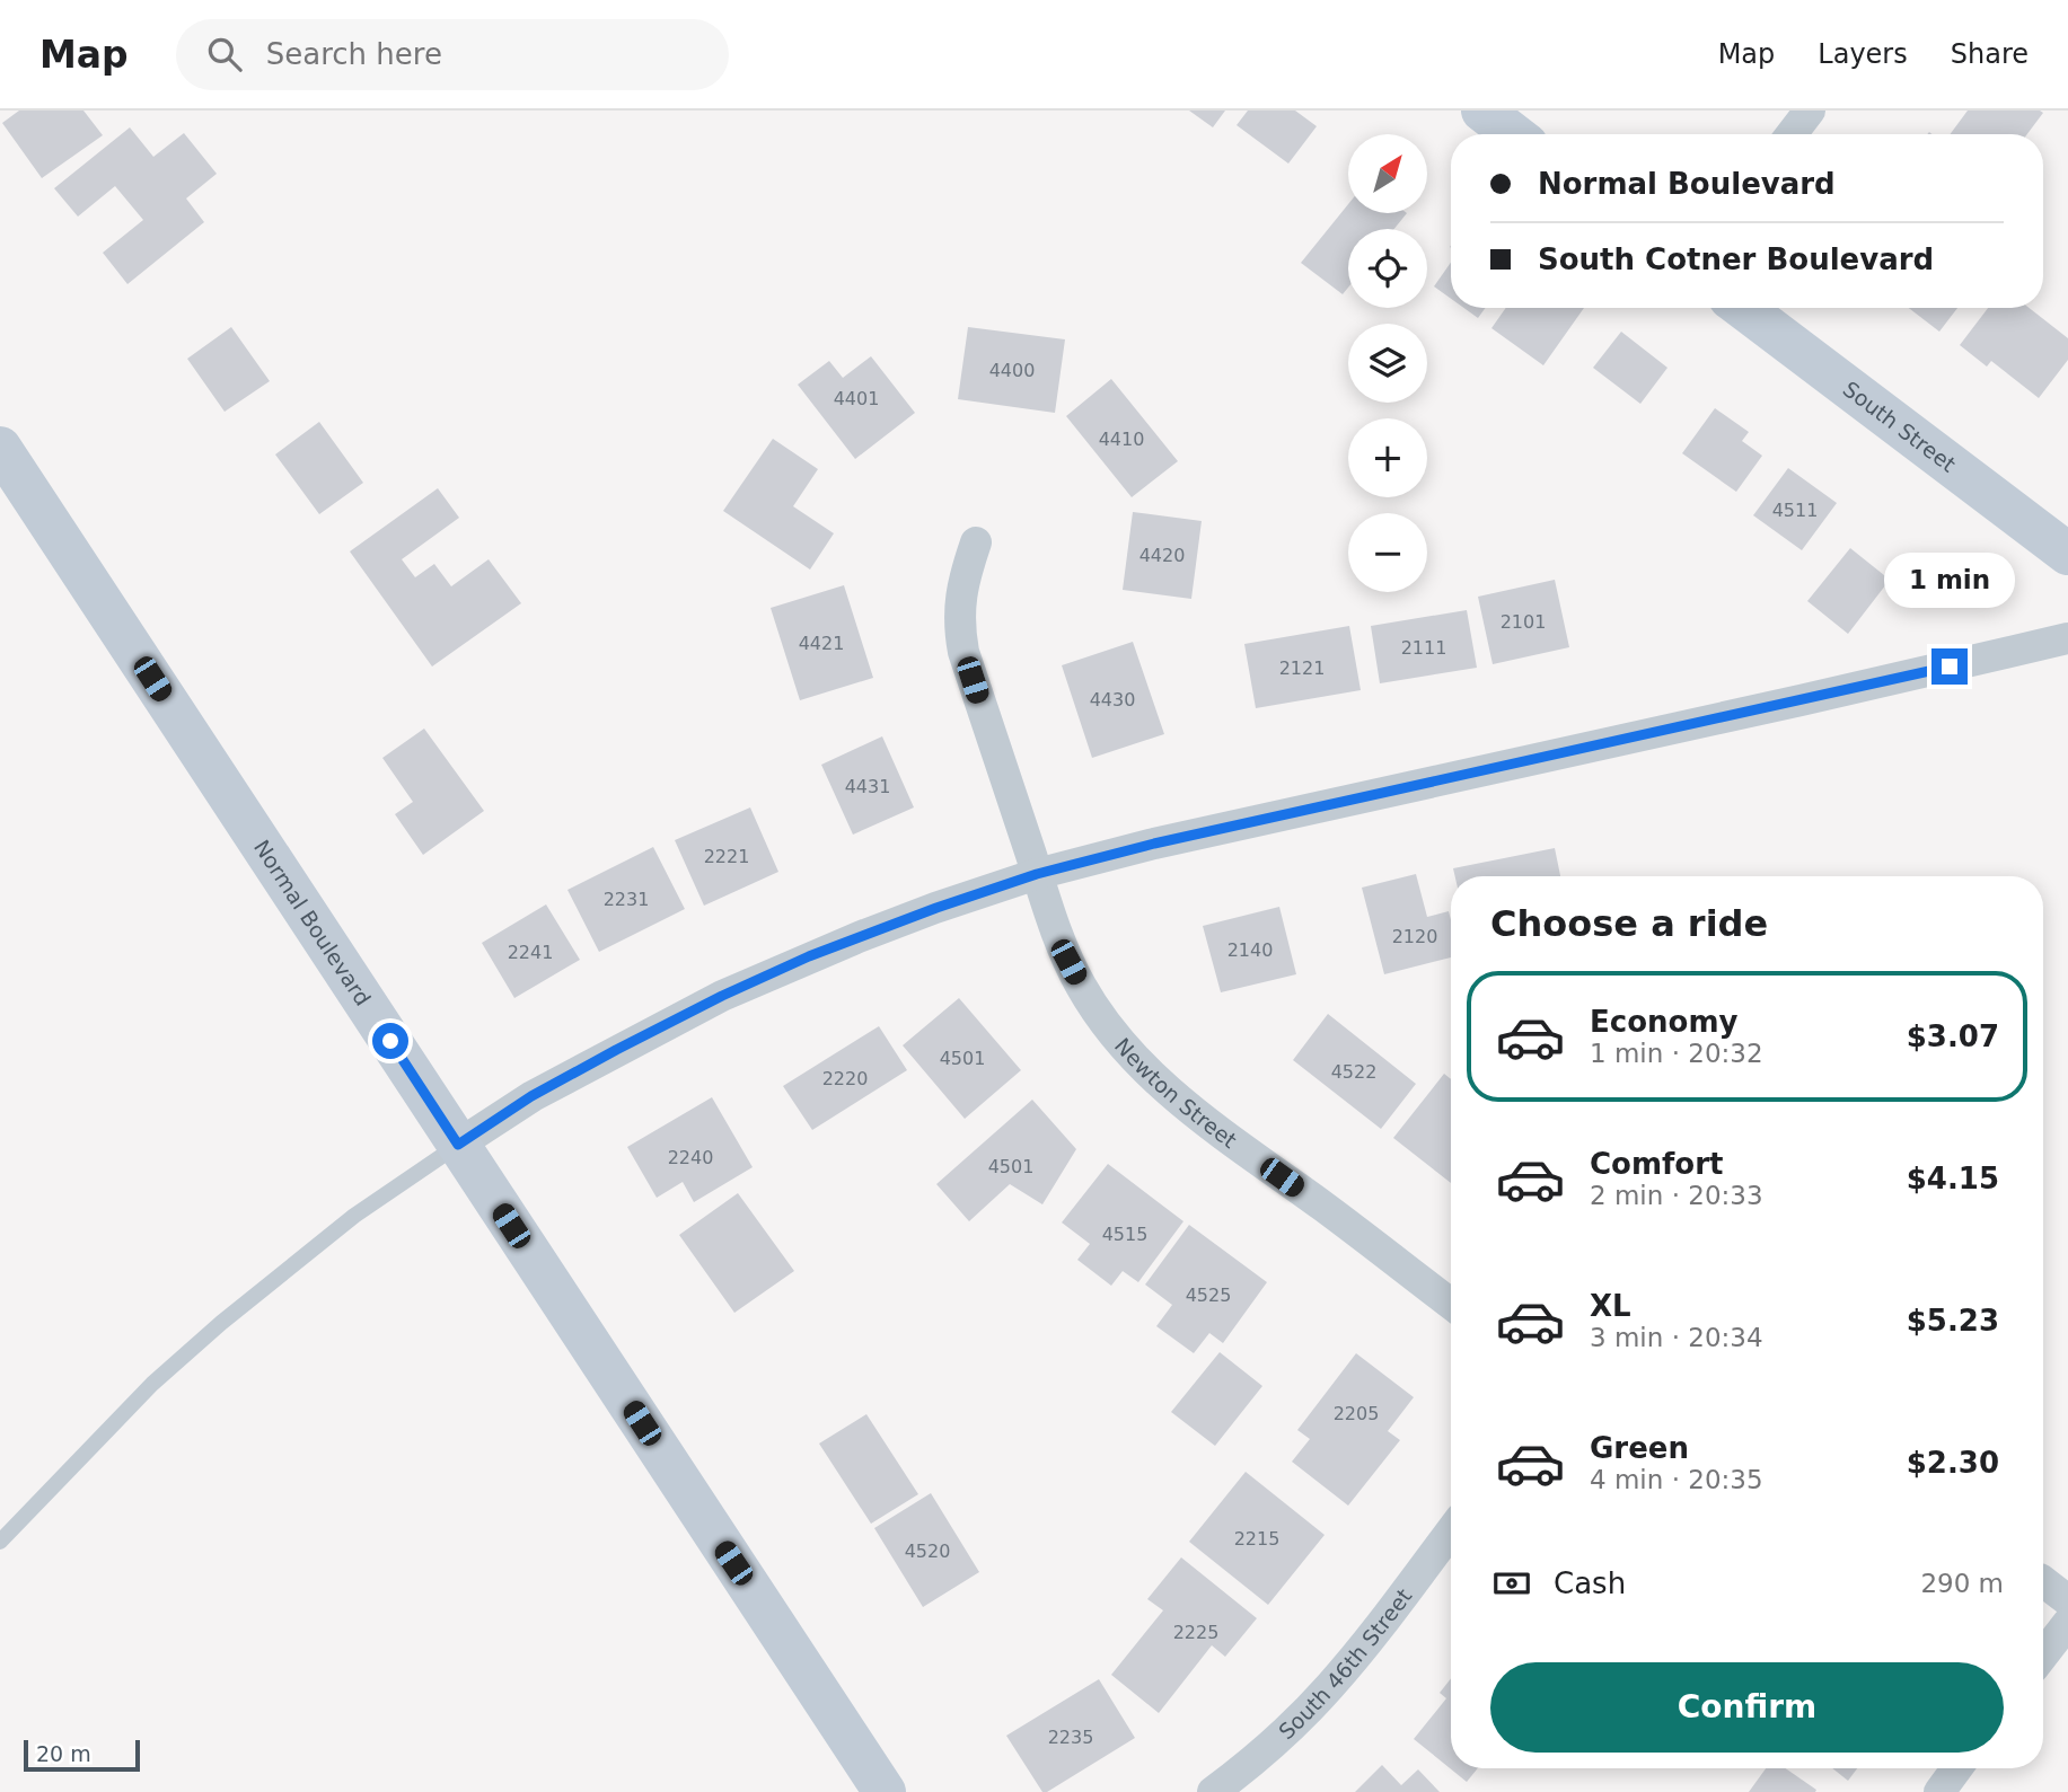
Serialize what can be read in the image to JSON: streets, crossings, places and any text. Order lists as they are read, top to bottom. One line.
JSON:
{"streets":{"main road":["South Street","Normal Boulevard"],"street":["Newton Street","South 46th Street"]},"house_numbers":["4400","4401","4410","4511","4420","2101","4421","2111","2121","4430","4431","2221","2231","2120","2140","2241","4501","4522","2220","2240","4501","4515","4525","2205","2215","4520","2225","2235"],"scale_bar":"20 m","north":"top right","page":{"header":"Map","search":"Search here","nav":["Map","Layers","Share"],"map_buttons":["+","−"],"banner":["Normal Boulevard","South Cotner Boulevard"],"bubble":"1 min","heading":"Choose a ride","list":[{"name":"Economy","note":"1 min · 20:32","value":"$3.07"},{"name":"Comfort","note":"2 min · 20:33","value":"$4.15"},{"name":"XL","note":"3 min · 20:34","value":"$5.23"},{"name":"Green","note":"4 min · 20:35","value":"$2.30"}],"pay":["Cash","290 m"],"buttons":"Confirm","scale":"20 m"}}
